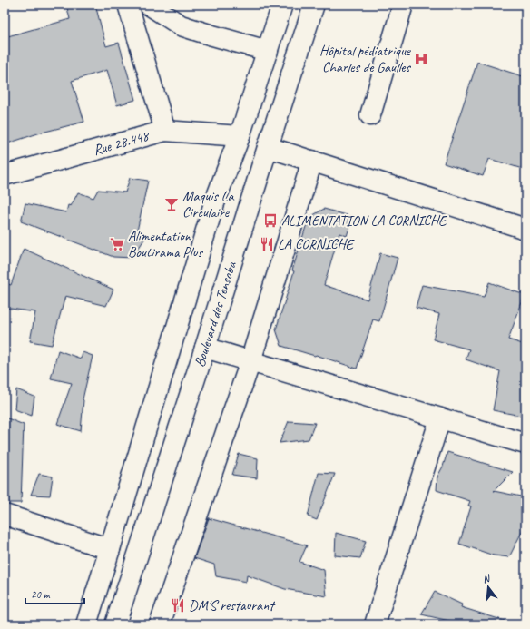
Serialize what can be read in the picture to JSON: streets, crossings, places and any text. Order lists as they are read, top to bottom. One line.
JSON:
{"streets":{"street":["Rue 28.448","Boulevard des Tensoba"]},"places":{"hospital":["Hôpital pédiatrique Charles de Gaulles"],"bar":["Maquis La Circulaire"],"bus stop":["ALIMENTATION LA CORNICHE"],"supermarket":["Alimentation Boutirama Plus"],"restaurant":["LA CORNICHE","DM'S restaurant"]},"scale_bar":"20 m","north":"top"}
